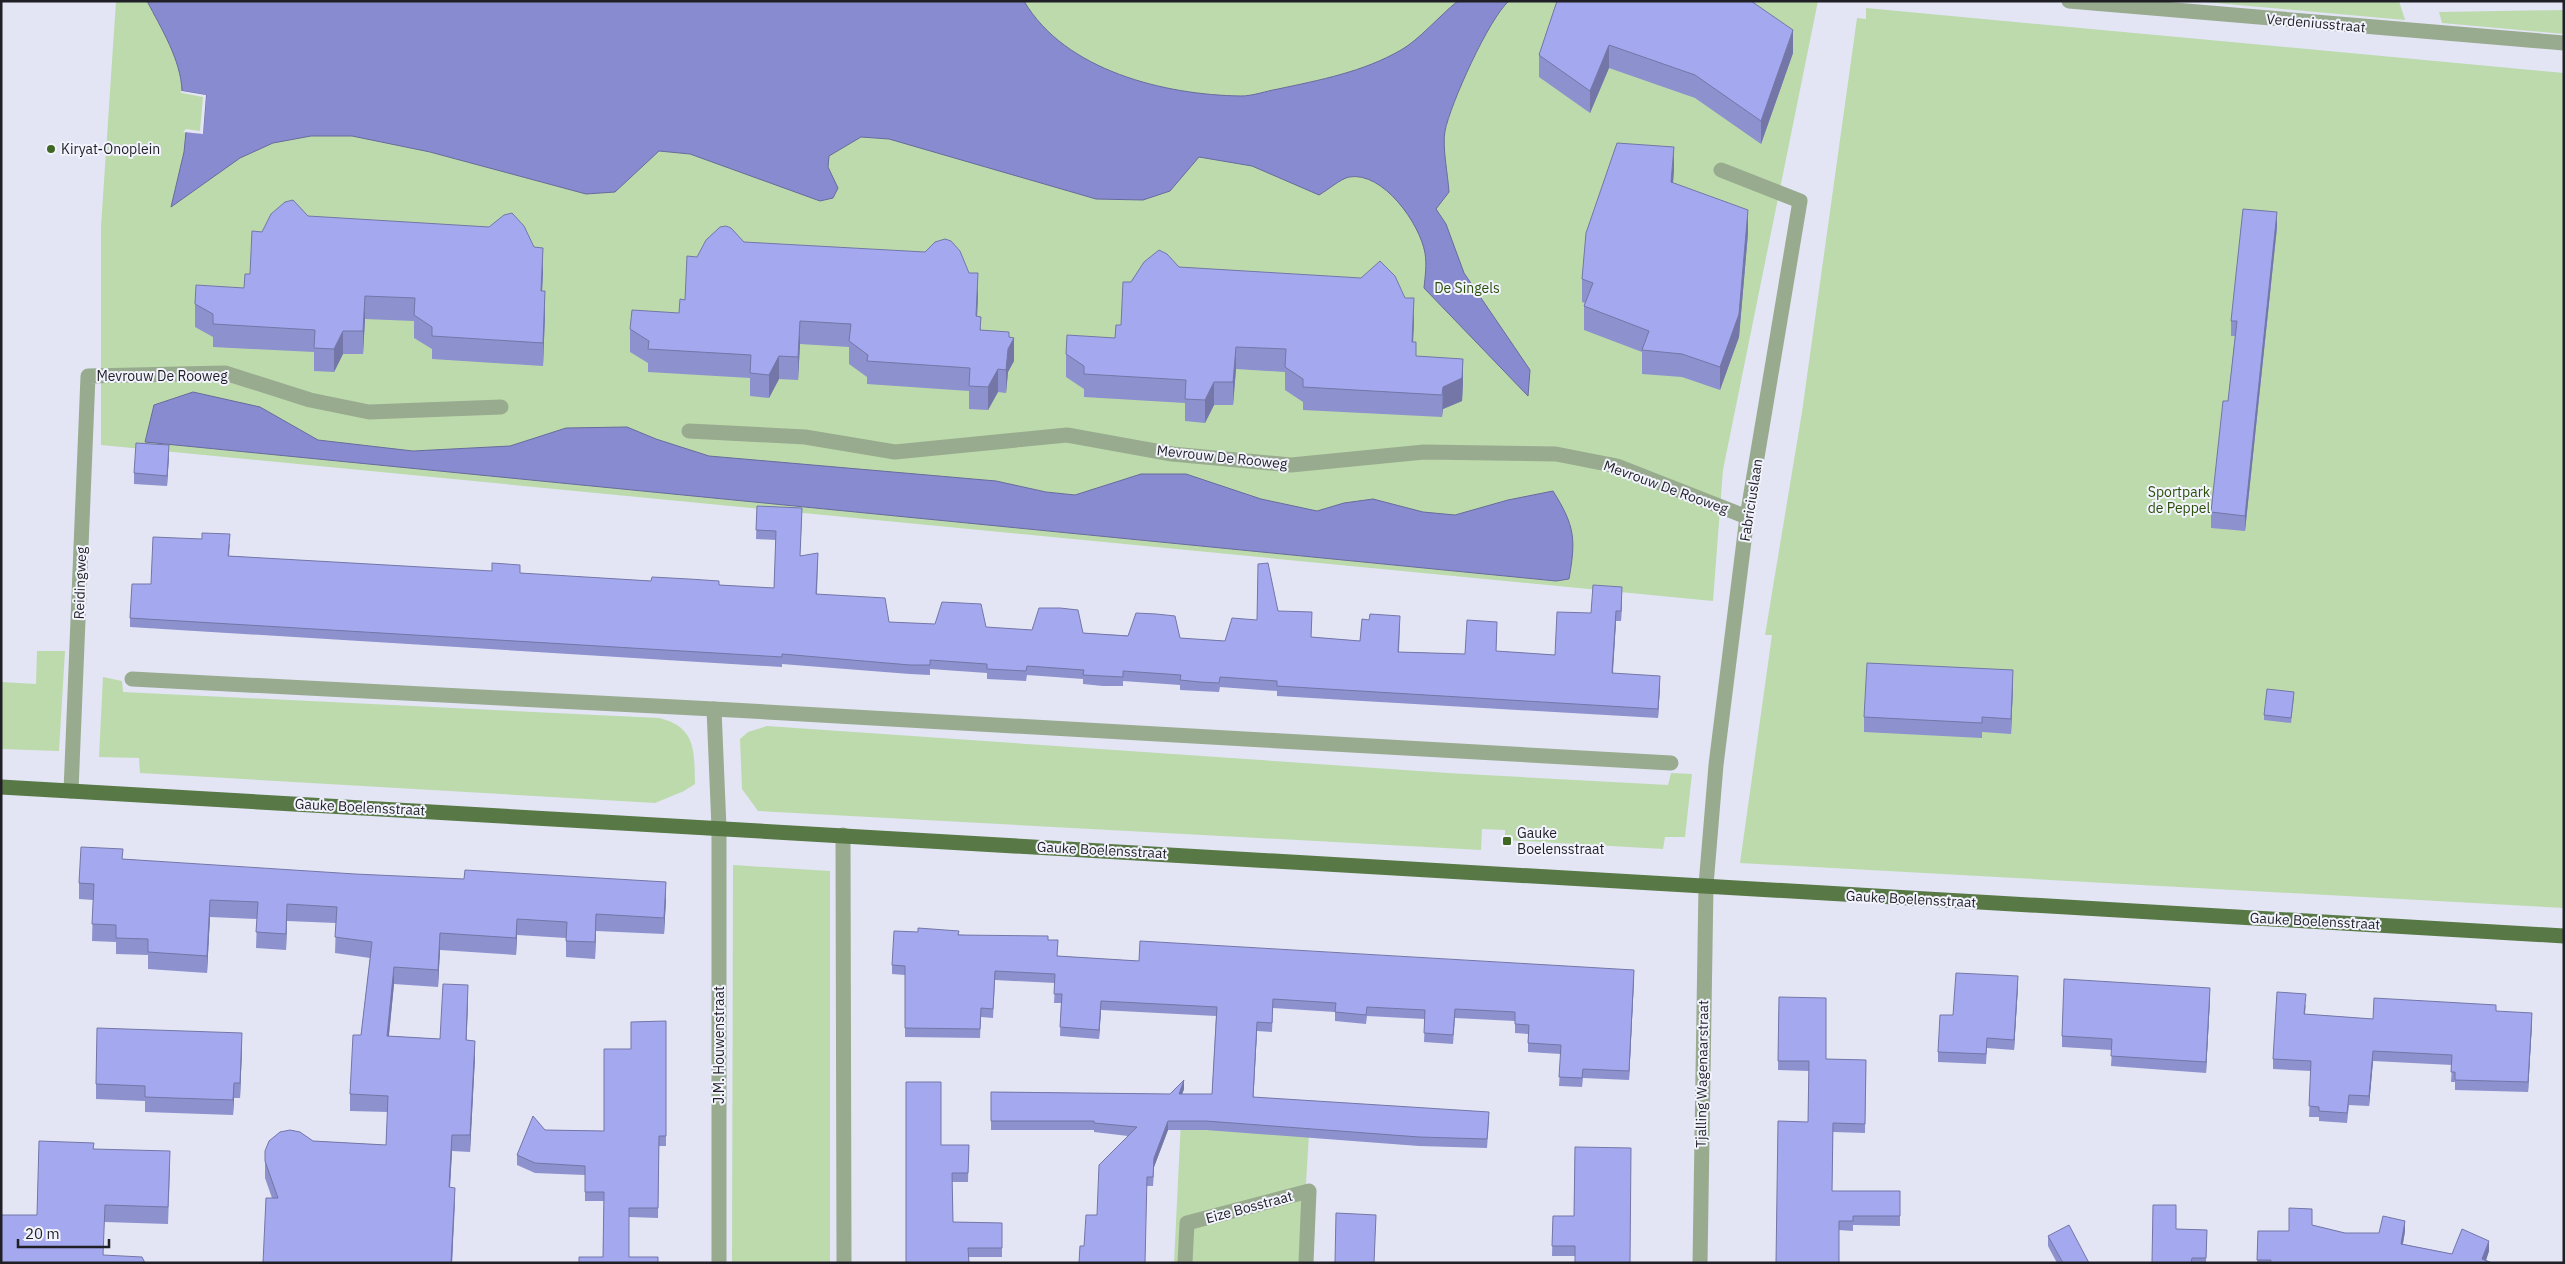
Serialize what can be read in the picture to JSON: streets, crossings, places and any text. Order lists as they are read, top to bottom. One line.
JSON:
{"streets":{"main road":["Gauke Boelensstraat"],"street":["Verdeniusstraat","Mevrouw De Rooweg","Fabriciuslaan","Reidingweg","J.M. Houwenstraat","Tjalling Wagenaarstraat","Eize Bosstraat"]},"crossings":[["Mevrouw De Rooweg","Fabriciuslaan"],["Mevrouw De Rooweg","Reidingweg"],["Fabriciuslaan","Gauke Boelensstraat"],["Fabriciuslaan","Tjalling Wagenaarstraat"],["Reidingweg","Gauke Boelensstraat"],["Gauke Boelensstraat","J.M. Houwenstraat"],["Gauke Boelensstraat","Tjalling Wagenaarstraat"]],"parks":["De Singels","Sportpark de Peppel"],"places":{"other":["Kiryat-Onoplein"],"transit":["Gauke Boelensstraat"]},"scale_bar":"20 m"}
